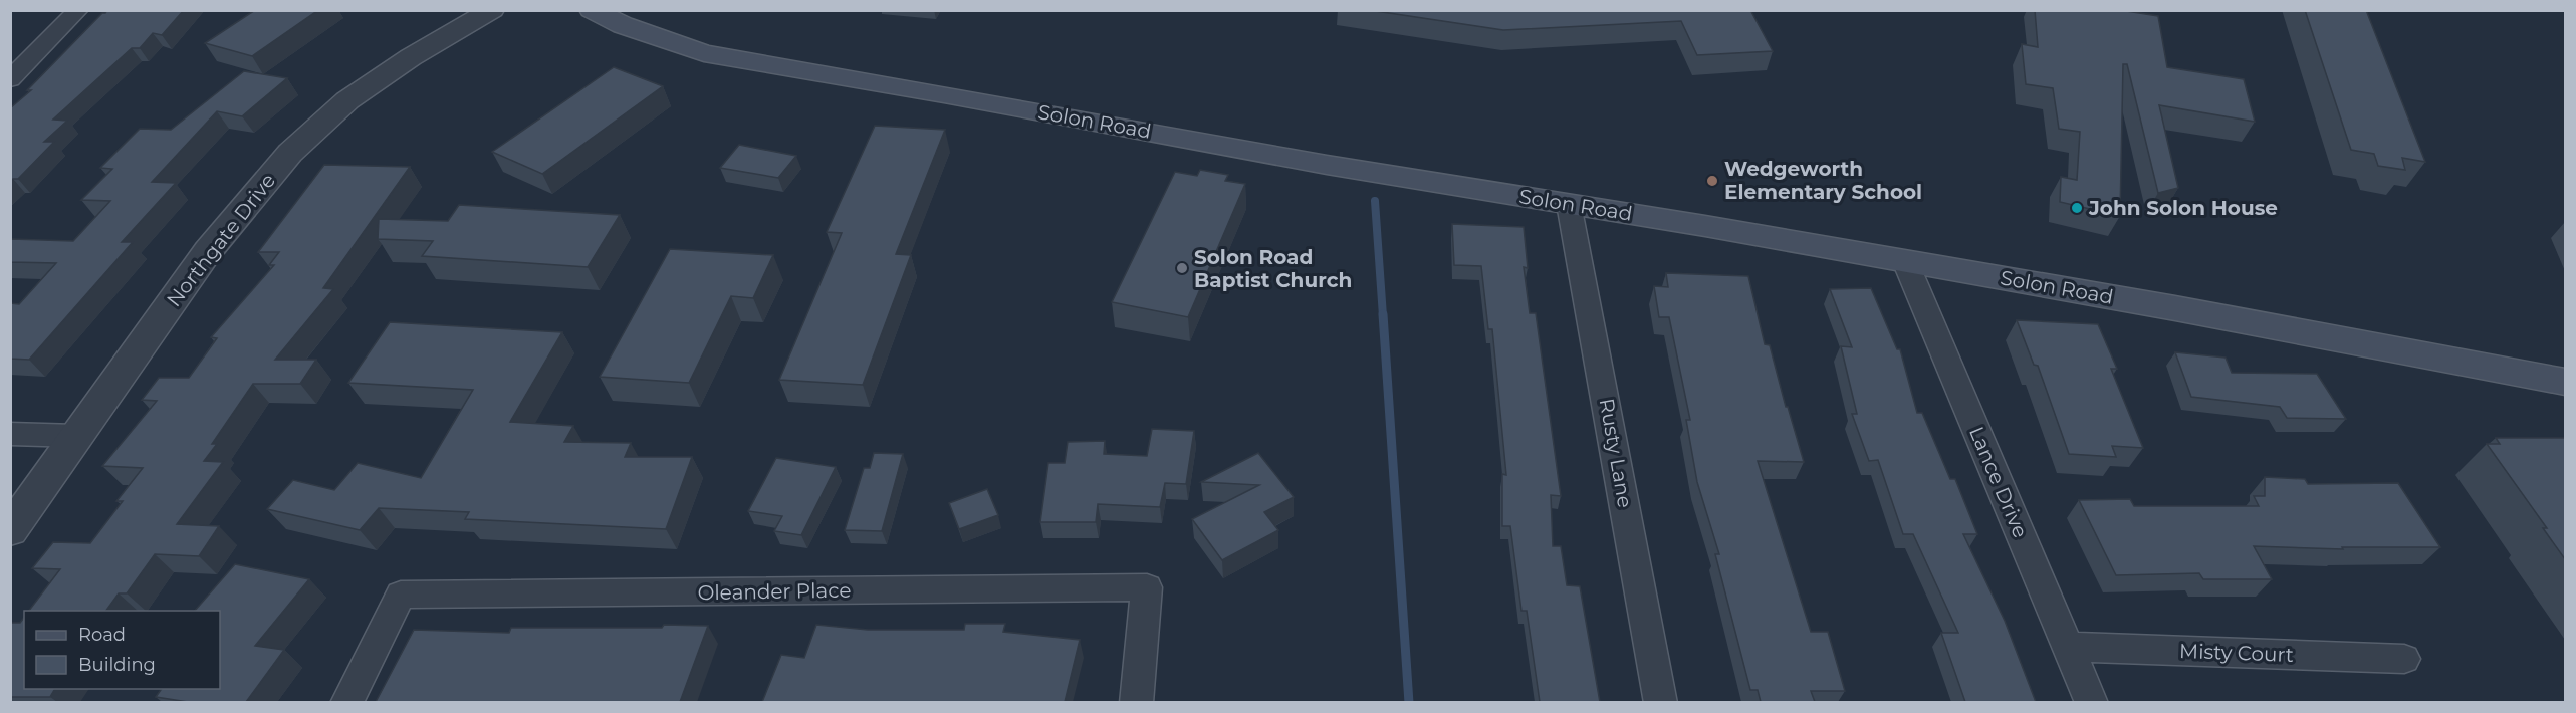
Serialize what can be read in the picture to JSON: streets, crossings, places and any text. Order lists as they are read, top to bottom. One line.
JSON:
{"streets":{"main road":["Solon Road"],"street":["Northgate Drive","Rusty Lane","Lance Drive","Oleander Place","Misty Court"]},"crossings":[["Solon Road","Rusty Lane"],["Solon Road","Lance Drive"],["Lance Drive","Misty Court"]],"places":["Wedgeworth Elementary School","John Solon House","Solon Road Baptist Church"],"legend":["Road","Building"]}
